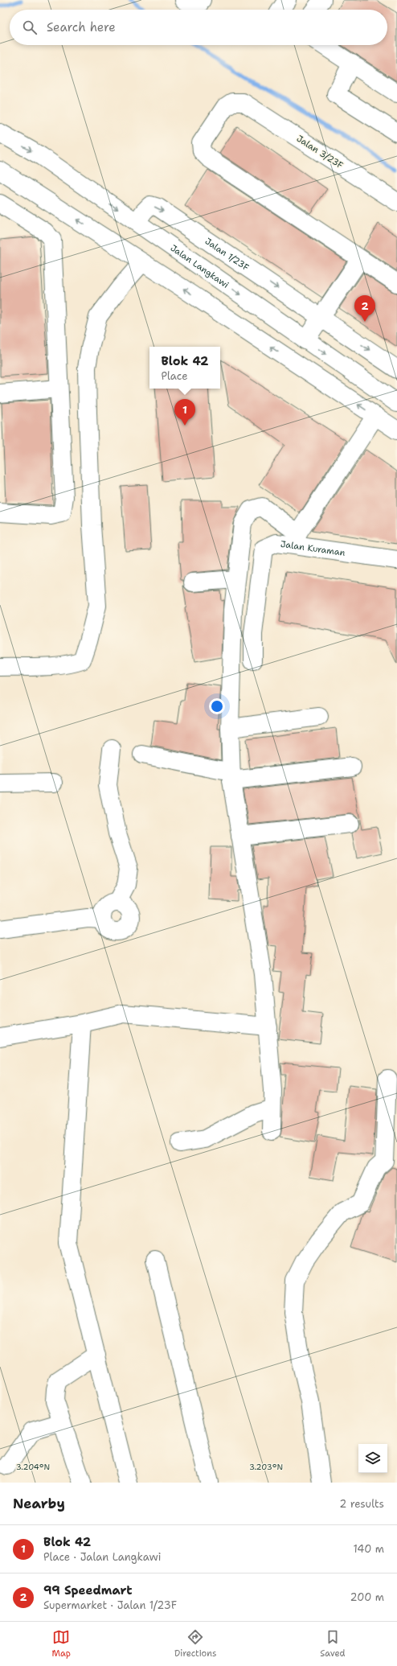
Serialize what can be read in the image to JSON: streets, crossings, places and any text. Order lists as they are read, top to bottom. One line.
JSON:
{"streets":{"street":["Jalan 3/23F","Jalan 1/23F","Jalan Langkawi","Jalan Kuraman"]},"crossings":[["Jalan 1/23F","Jalan Langkawi"]],"page":{"search":"Search here","pins":["2","1"],"popup":["Blok 42","Place"],"heading":["Nearby","2 results"],"list":[{"mark":"1","name":"Blok 42","note":"Place · Jalan Langkawi","value":"140 m"},{"mark":"2","name":"99 Speedmart","note":"Supermarket · Jalan 1/23F","value":"200 m"}],"nav":["Map","Directions","Saved"]},"coordinates":["3.204°N","3.203°N"]}
